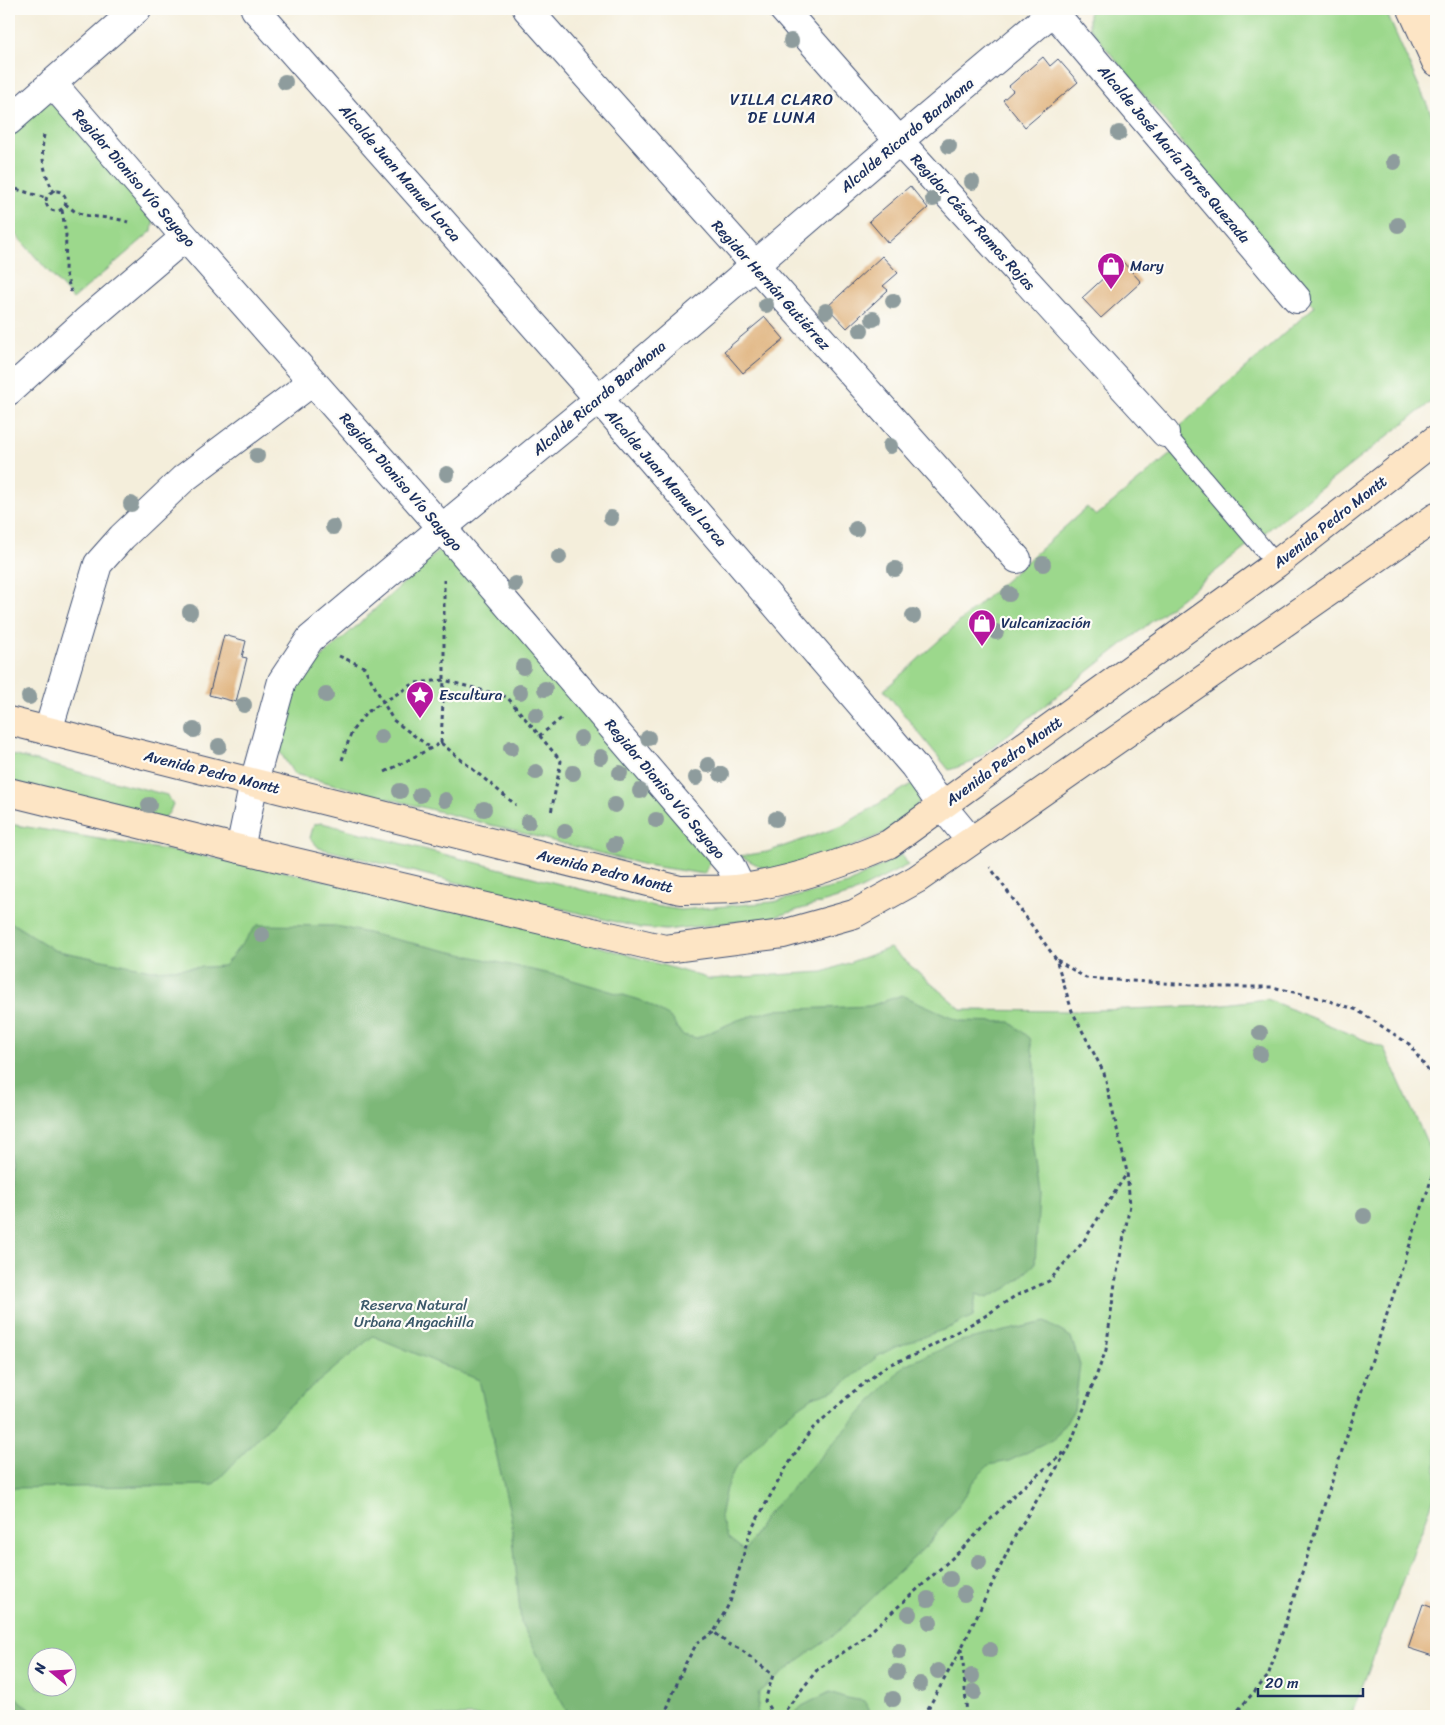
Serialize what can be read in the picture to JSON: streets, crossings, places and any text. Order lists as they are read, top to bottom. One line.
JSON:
{"streets":{"main road":["Avenida Pedro Montt"],"street":["Alcalde Ricardo Barahona","Alcalde José María Torres Quezada","Alcalde Juan Manuel Lorca","Regidor Dioniso Vío Sayago","Regidor César Ramos Rojas","Regidor Hernán Gutiérrez"]},"crossings":[["Alcalde Ricardo Barahona","Alcalde José María Torres Quezada"],["Alcalde Ricardo Barahona","Alcalde Juan Manuel Lorca"],["Alcalde Ricardo Barahona","Regidor Dioniso Vío Sayago"],["Alcalde Ricardo Barahona","Regidor César Ramos Rojas"],["Alcalde Ricardo Barahona","Regidor Hernán Gutiérrez"],["Alcalde Ricardo Barahona","Avenida Pedro Montt"],["Alcalde Juan Manuel Lorca","Avenida Pedro Montt"],["Regidor Dioniso Vío Sayago","Avenida Pedro Montt"]],"districts":["VILLA CLARO DE LUNA"],"parks":["Reserva Natural Urbana Angachilla"],"places":{"shop":["Mary","Vulcanización"],"place":["Escultura"]},"scale_bar":"20 m","north":"left"}
